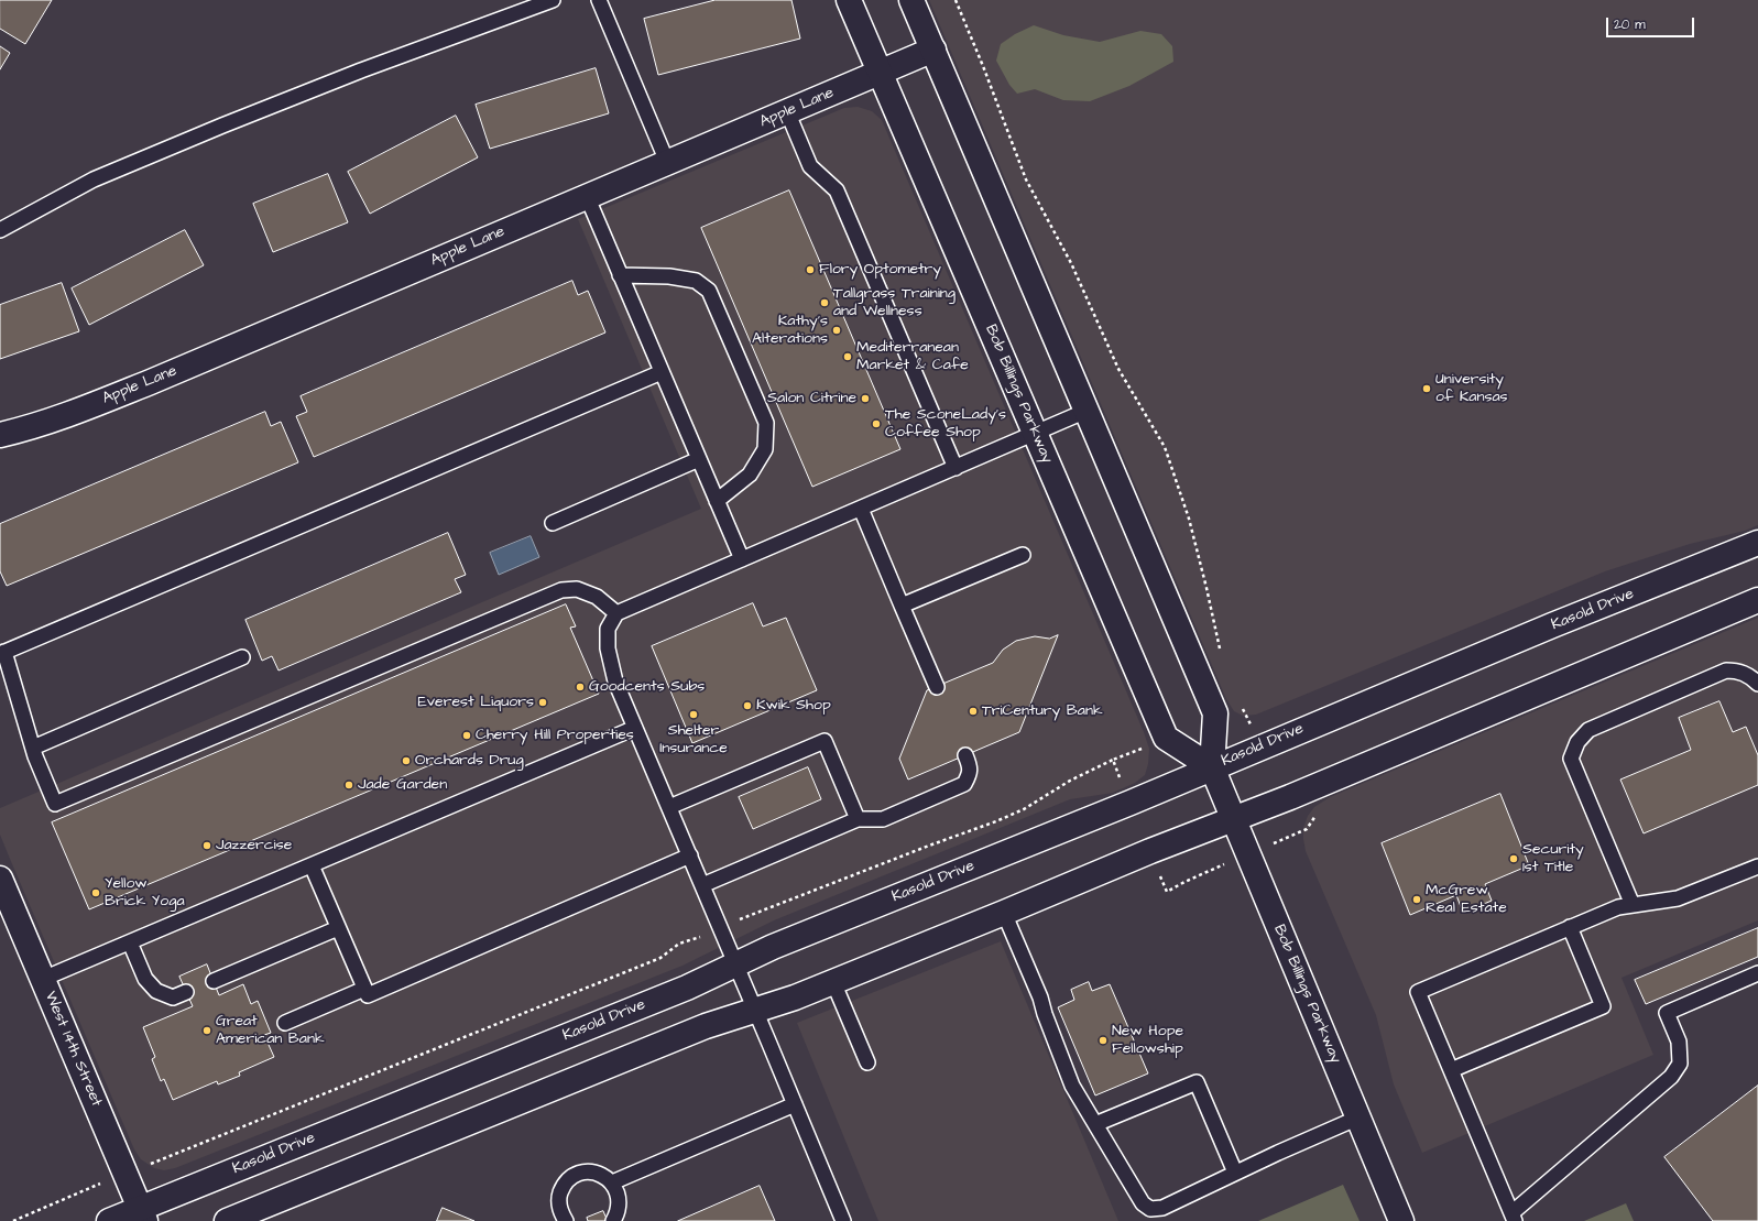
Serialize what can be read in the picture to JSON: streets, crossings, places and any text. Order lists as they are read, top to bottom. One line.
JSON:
{"streets":{"main road":["Apple Lane","Bob Billings Parkway","Kasold Drive","West 14th Street"]},"crossings":[["Apple Lane","Bob Billings Parkway"],["Bob Billings Parkway","Kasold Drive"],["Kasold Drive","West 14th Street"]],"places":["Flory Optometry","Tallgrass Training and Wellness","Kathy's Alterations","Mediterranean Market & Cafe","University of Kansas","Salon Citrine","The SconeLady's Coffee Shop","Goodcents Subs","Everest Liquors","Kwik Shop","TriCentury Bank","Shelter Insurance","Cherry Hill Properties","Orchards Drug","Jade Garden","Jazzercise","Security 1st Title","Yellow Brick Yoga","McGrew Real Estate","Great American Bank","New Hope Fellowship"],"scale_bar":"20 m"}
